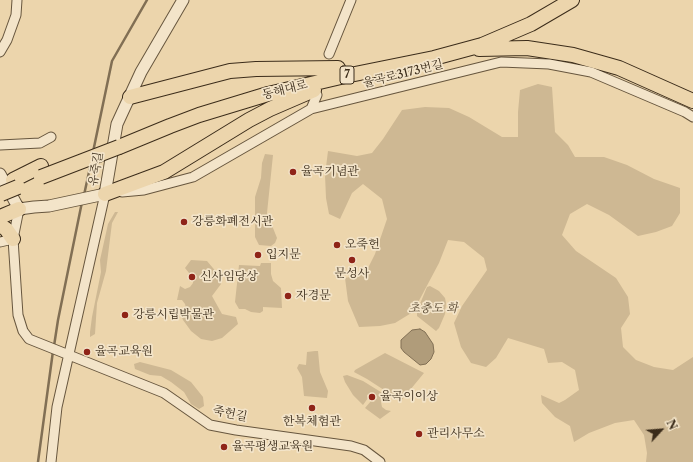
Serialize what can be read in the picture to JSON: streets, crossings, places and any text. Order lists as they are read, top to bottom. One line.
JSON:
{"streets":{"main road":["7","동해대로"],"street":["율곡로3173번길","유죽길","죽헌길"]},"crossings":[["율곡로3173번길","유죽길"],["유죽길","죽헌길"]],"parks":["초충도 화"],"places":["율곡기념관","강릉화폐전시관","오죽헌","입지문","문성사","신사임당상","자경문","강릉시립박물관","율곡교육원","율곡이이상","한복체험관","관리사무소","율곡평생교육원"],"north":"top right"}
